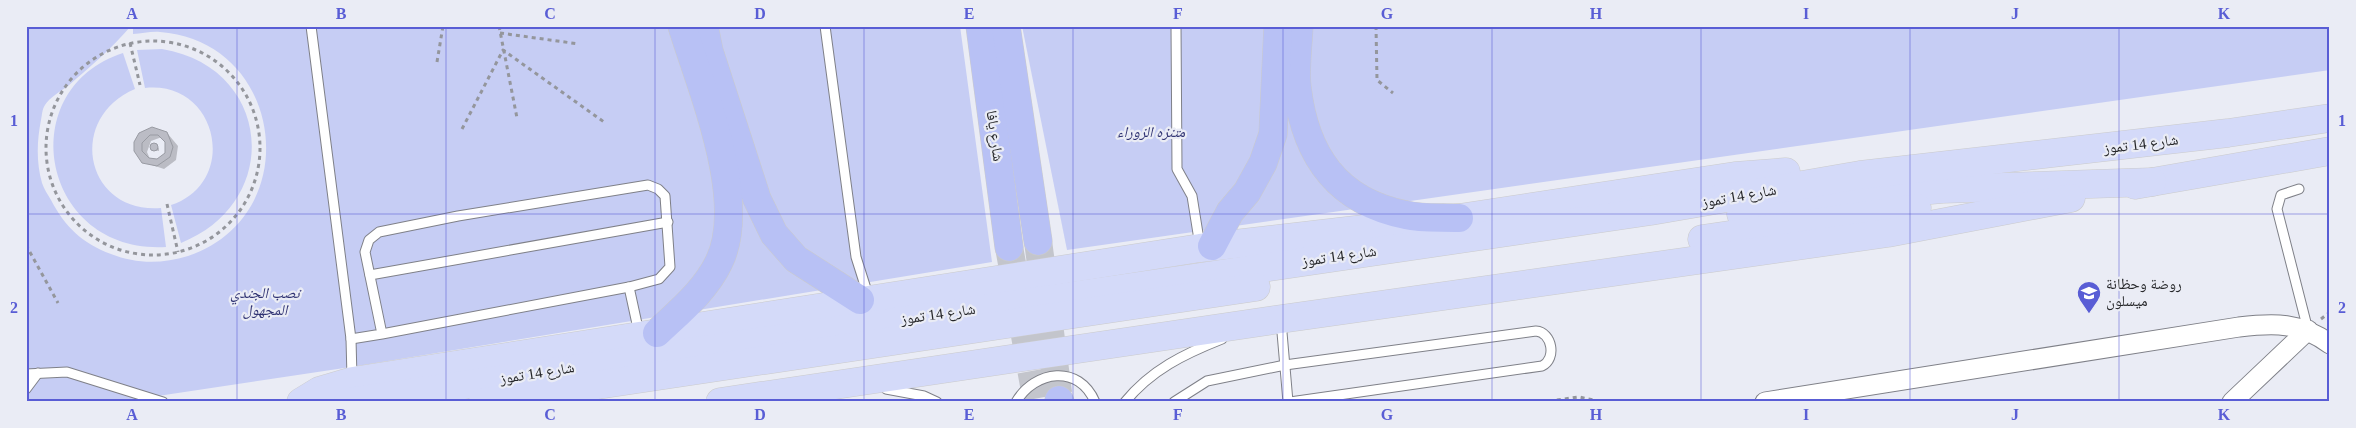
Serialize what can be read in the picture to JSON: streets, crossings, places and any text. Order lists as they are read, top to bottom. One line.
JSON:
{"streets":{"highway":["شارع يافا"],"main road":["شارع 14 تموز"]},"parks":["متنزه الزوراء","نصب الجندي المجهول"],"places":{"school or university":["روضة وحظانة ميسلون"]},"grid":{"columns":["A","B","C","D","E","F","G","H","I","J","K"],"rows":["1","2"]}}
